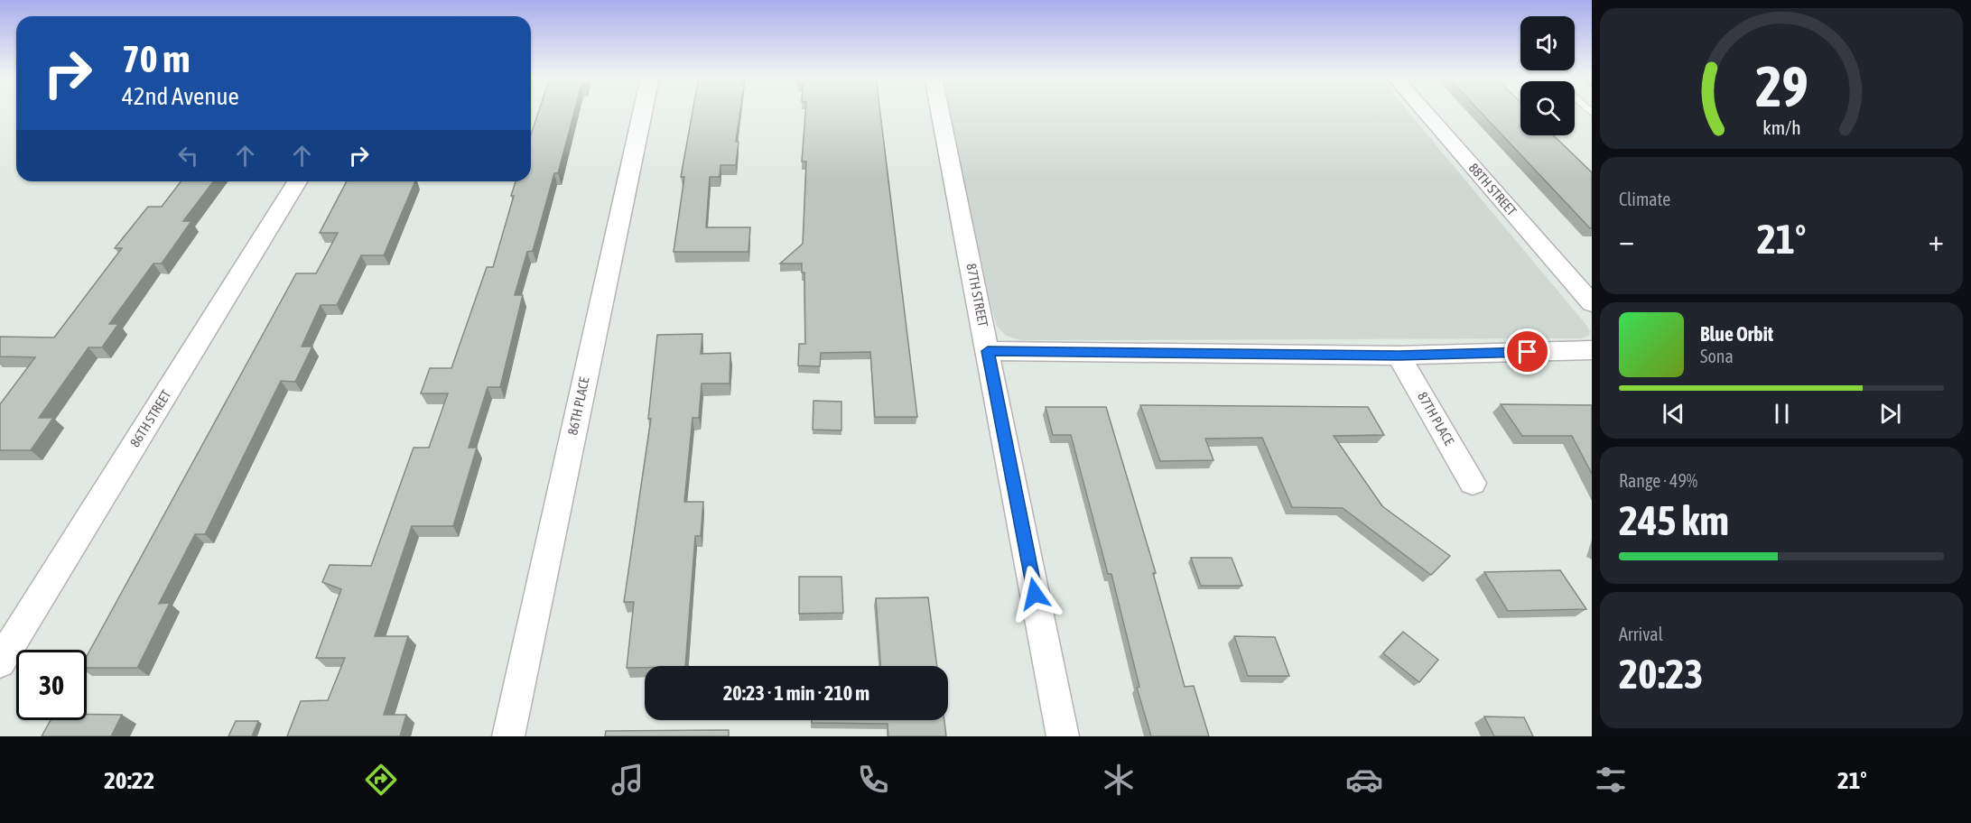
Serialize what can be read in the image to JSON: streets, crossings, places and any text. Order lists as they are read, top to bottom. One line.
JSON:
{"streets":{"street":["88TH STREET","87TH STREET","86TH PLACE","86TH STREET","87TH PLACE"]},"page":{"turn":["70 m","42nd Avenue"],"tile":["Climate",["Range · 49%","245 km"],["Arrival","20:23"]],"heat":["−","21°","+"],"song":["Blue Orbit","Sona"],"limit":"30","trip":"20:23 · 1 min · 210 m","tabs":["20:22","21°"],"gauge":["29","km/h"]}}
